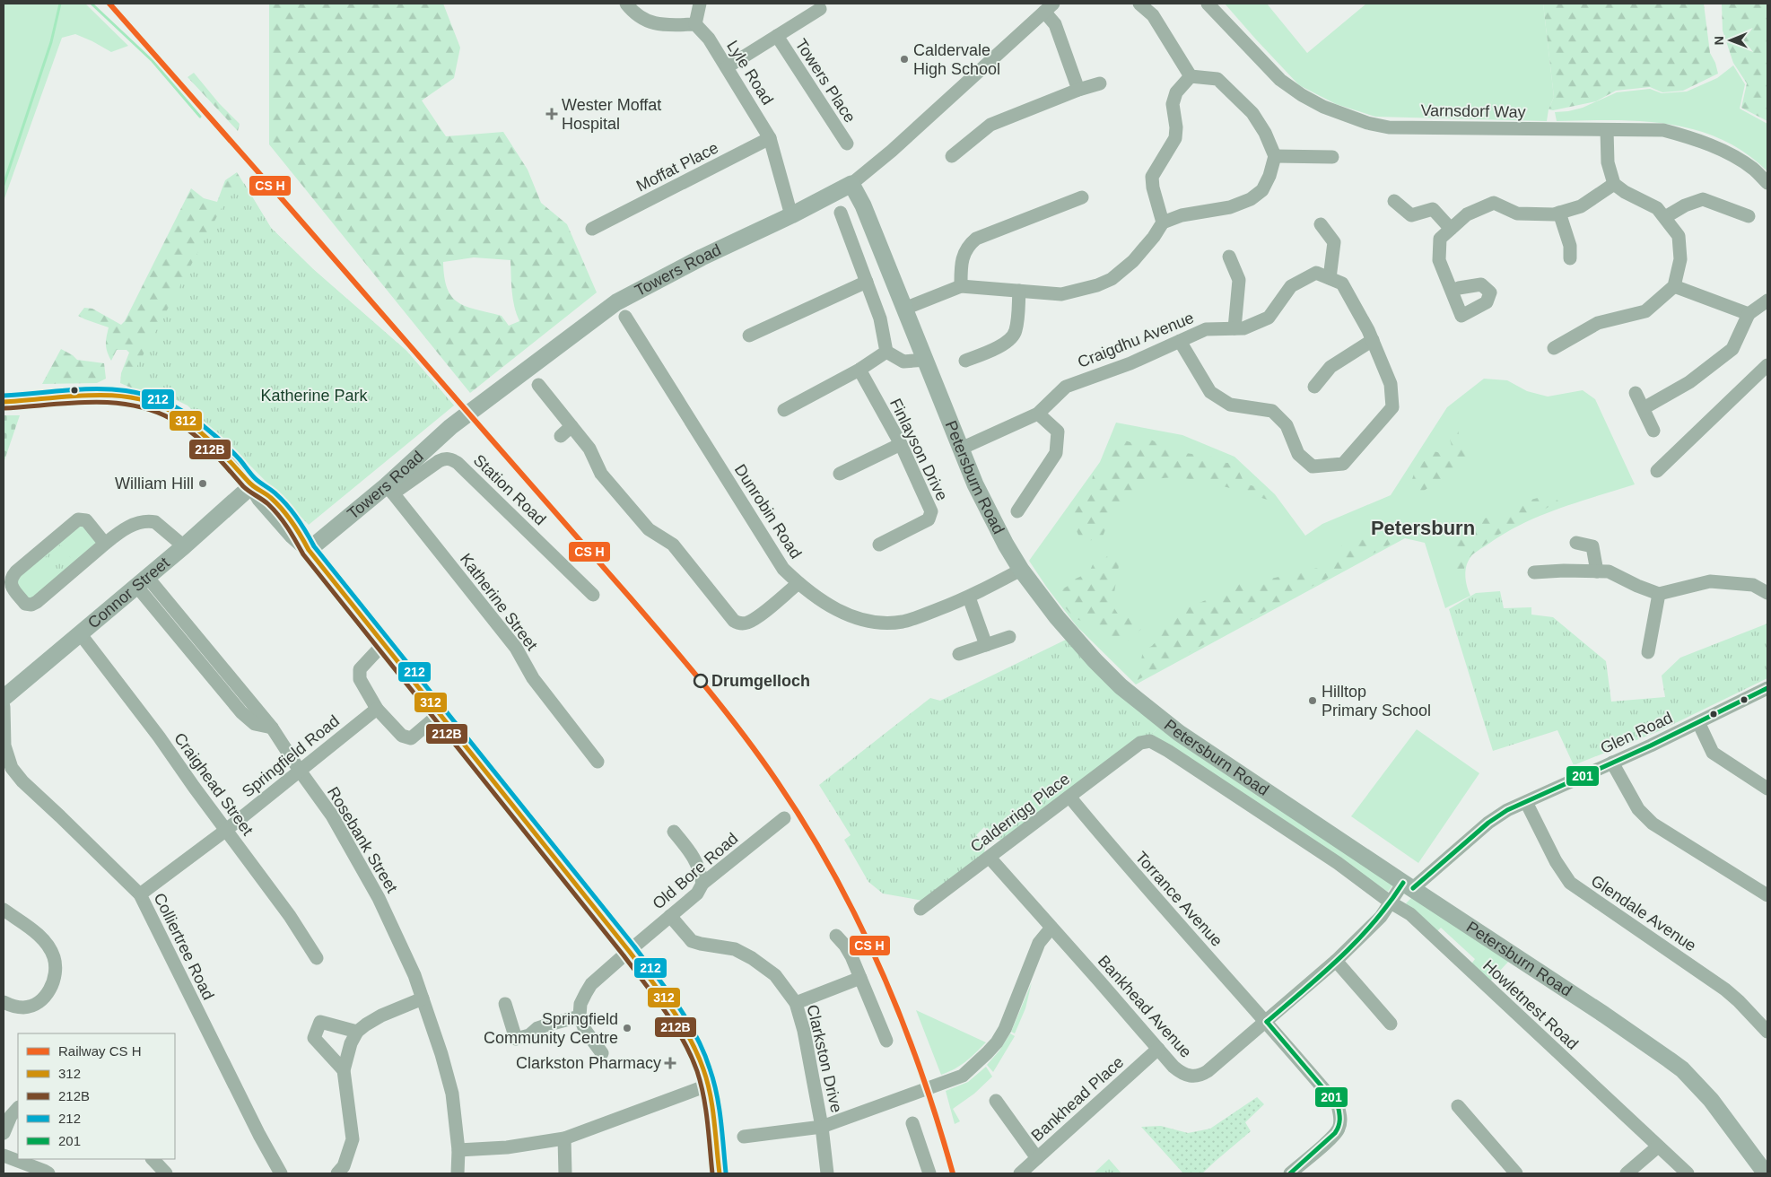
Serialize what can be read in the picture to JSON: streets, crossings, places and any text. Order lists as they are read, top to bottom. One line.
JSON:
{"streets":{"main road":["Towers Road","Petersburn Road","Connor Street"],"street":["Lyle Road","Towers Place","Varnsdorf Way","Moffat Place","Craigdhu Avenue","Finlayson Drive","Station Road","Dunrobin Road","Katherine Street","Glen Road","Springfield Road","Craighead Street","Calderrigg Place","Rosebank Street","Old Bore Road","Torrance Avenue","Glendale Avenue","Colliertree Road","Howletnest Road","Bankhead Avenue","Clarkston Drive","Bankhead Place"]},"crossings":[["Lyle Road","Moffat Place"],["Lyle Road","Towers Road"],["Towers Road","Petersburn Road"],["Towers Road","Station Road"],["Towers Road","Katherine Street"],["Craigdhu Avenue","Petersburn Road"],["Petersburn Road","Dunrobin Road"],["Petersburn Road","Glen Road"],["Petersburn Road","Bankhead Avenue"],["Station Road","Katherine Street"],["Connor Street","Craighead Street"],["Connor Street","Rosebank Street"],["Glen Road","Glendale Avenue"],["Glen Road","Bankhead Avenue"],["Springfield Road","Craighead Street"],["Springfield Road","Rosebank Street"],["Springfield Road","Colliertree Road"],["Calderrigg Place","Torrance Avenue"],["Calderrigg Place","Howletnest Road"],["Calderrigg Place","Bankhead Avenue"],["Old Bore Road","Clarkston Drive"],["Torrance Avenue","Bankhead Avenue"],["Howletnest Road","Bankhead Avenue"],["Bankhead Avenue","Bankhead Place"]],"districts":["Petersburn"],"parks":["Katherine Park"],"places":{"other":["Caldervale High School","William Hill","Drumgelloch","Hilltop Primary School","Springfield Community Centre"],"health":["Wester Moffat Hospital","Clarkston Pharmacy"]},"lines":["transit line 212","transit line 312","transit line 212B","transit line 201"],"legend":["Railway CS H","312","212B","212","201"],"north":"left"}
